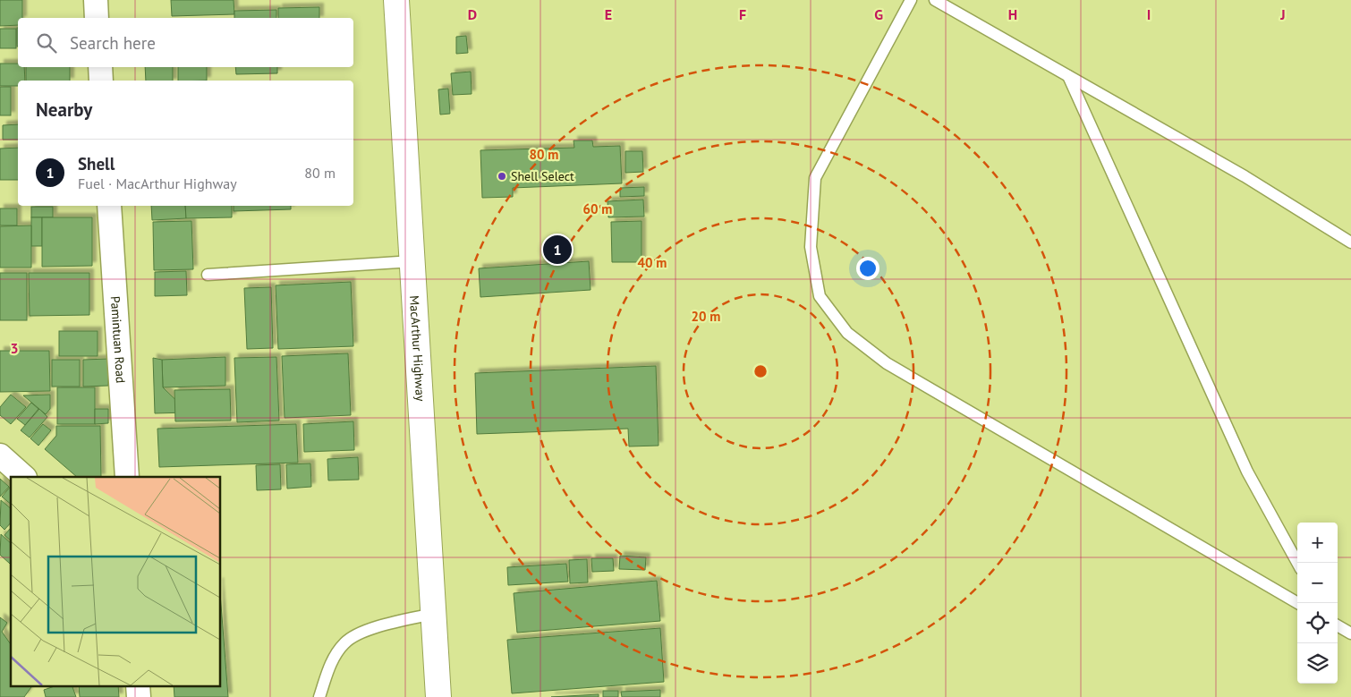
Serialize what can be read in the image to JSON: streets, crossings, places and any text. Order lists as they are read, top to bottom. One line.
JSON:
{"streets":{"highway":["MacArthur Highway"],"street":["Pamintuan Road"]},"places":["Shell Select"],"page":{"search":"Search here","heading":"Nearby","list":[{"mark":"1","name":"Shell","note":"Fuel · MacArthur Highway","value":"80 m"}],"pins":"1","map_buttons":["+","−"]},"grid":{"columns":["D","E","F","G","H","I","J"],"rows":["3"]},"rings":["80 m","60 m","40 m","20 m"]}
